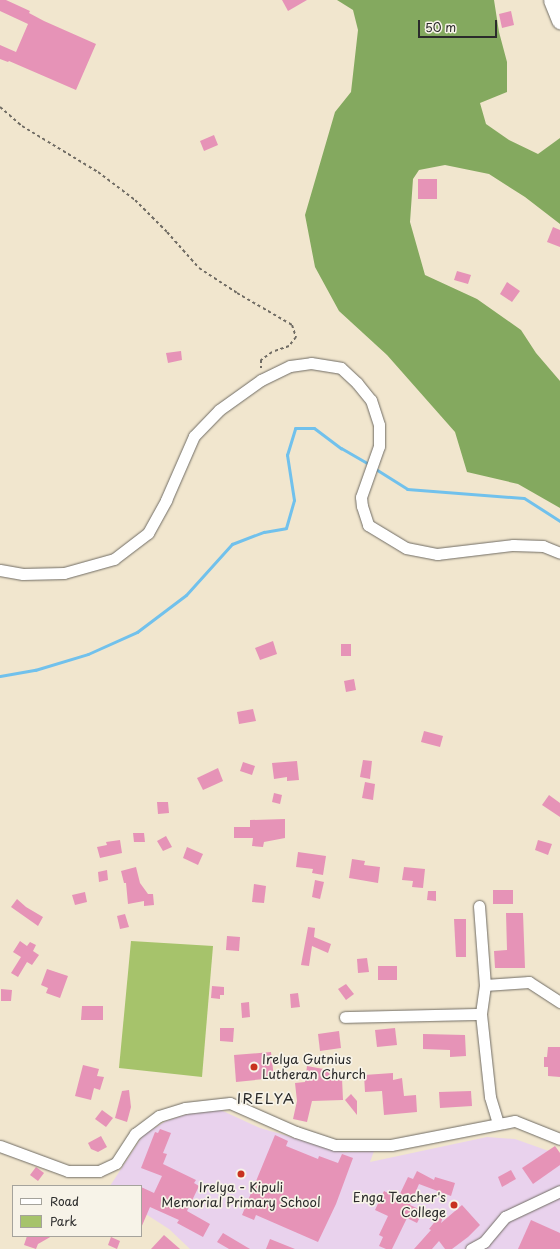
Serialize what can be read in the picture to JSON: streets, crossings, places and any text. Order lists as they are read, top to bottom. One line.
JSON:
{"districts":["IRELYA"],"places":["Irelya Gutnius Lutheran Church","Irelya - Kipuli Memorial Primary School","Enga Teacher's College"],"legend":["Road","Park"],"scale_bar":"50 m"}
